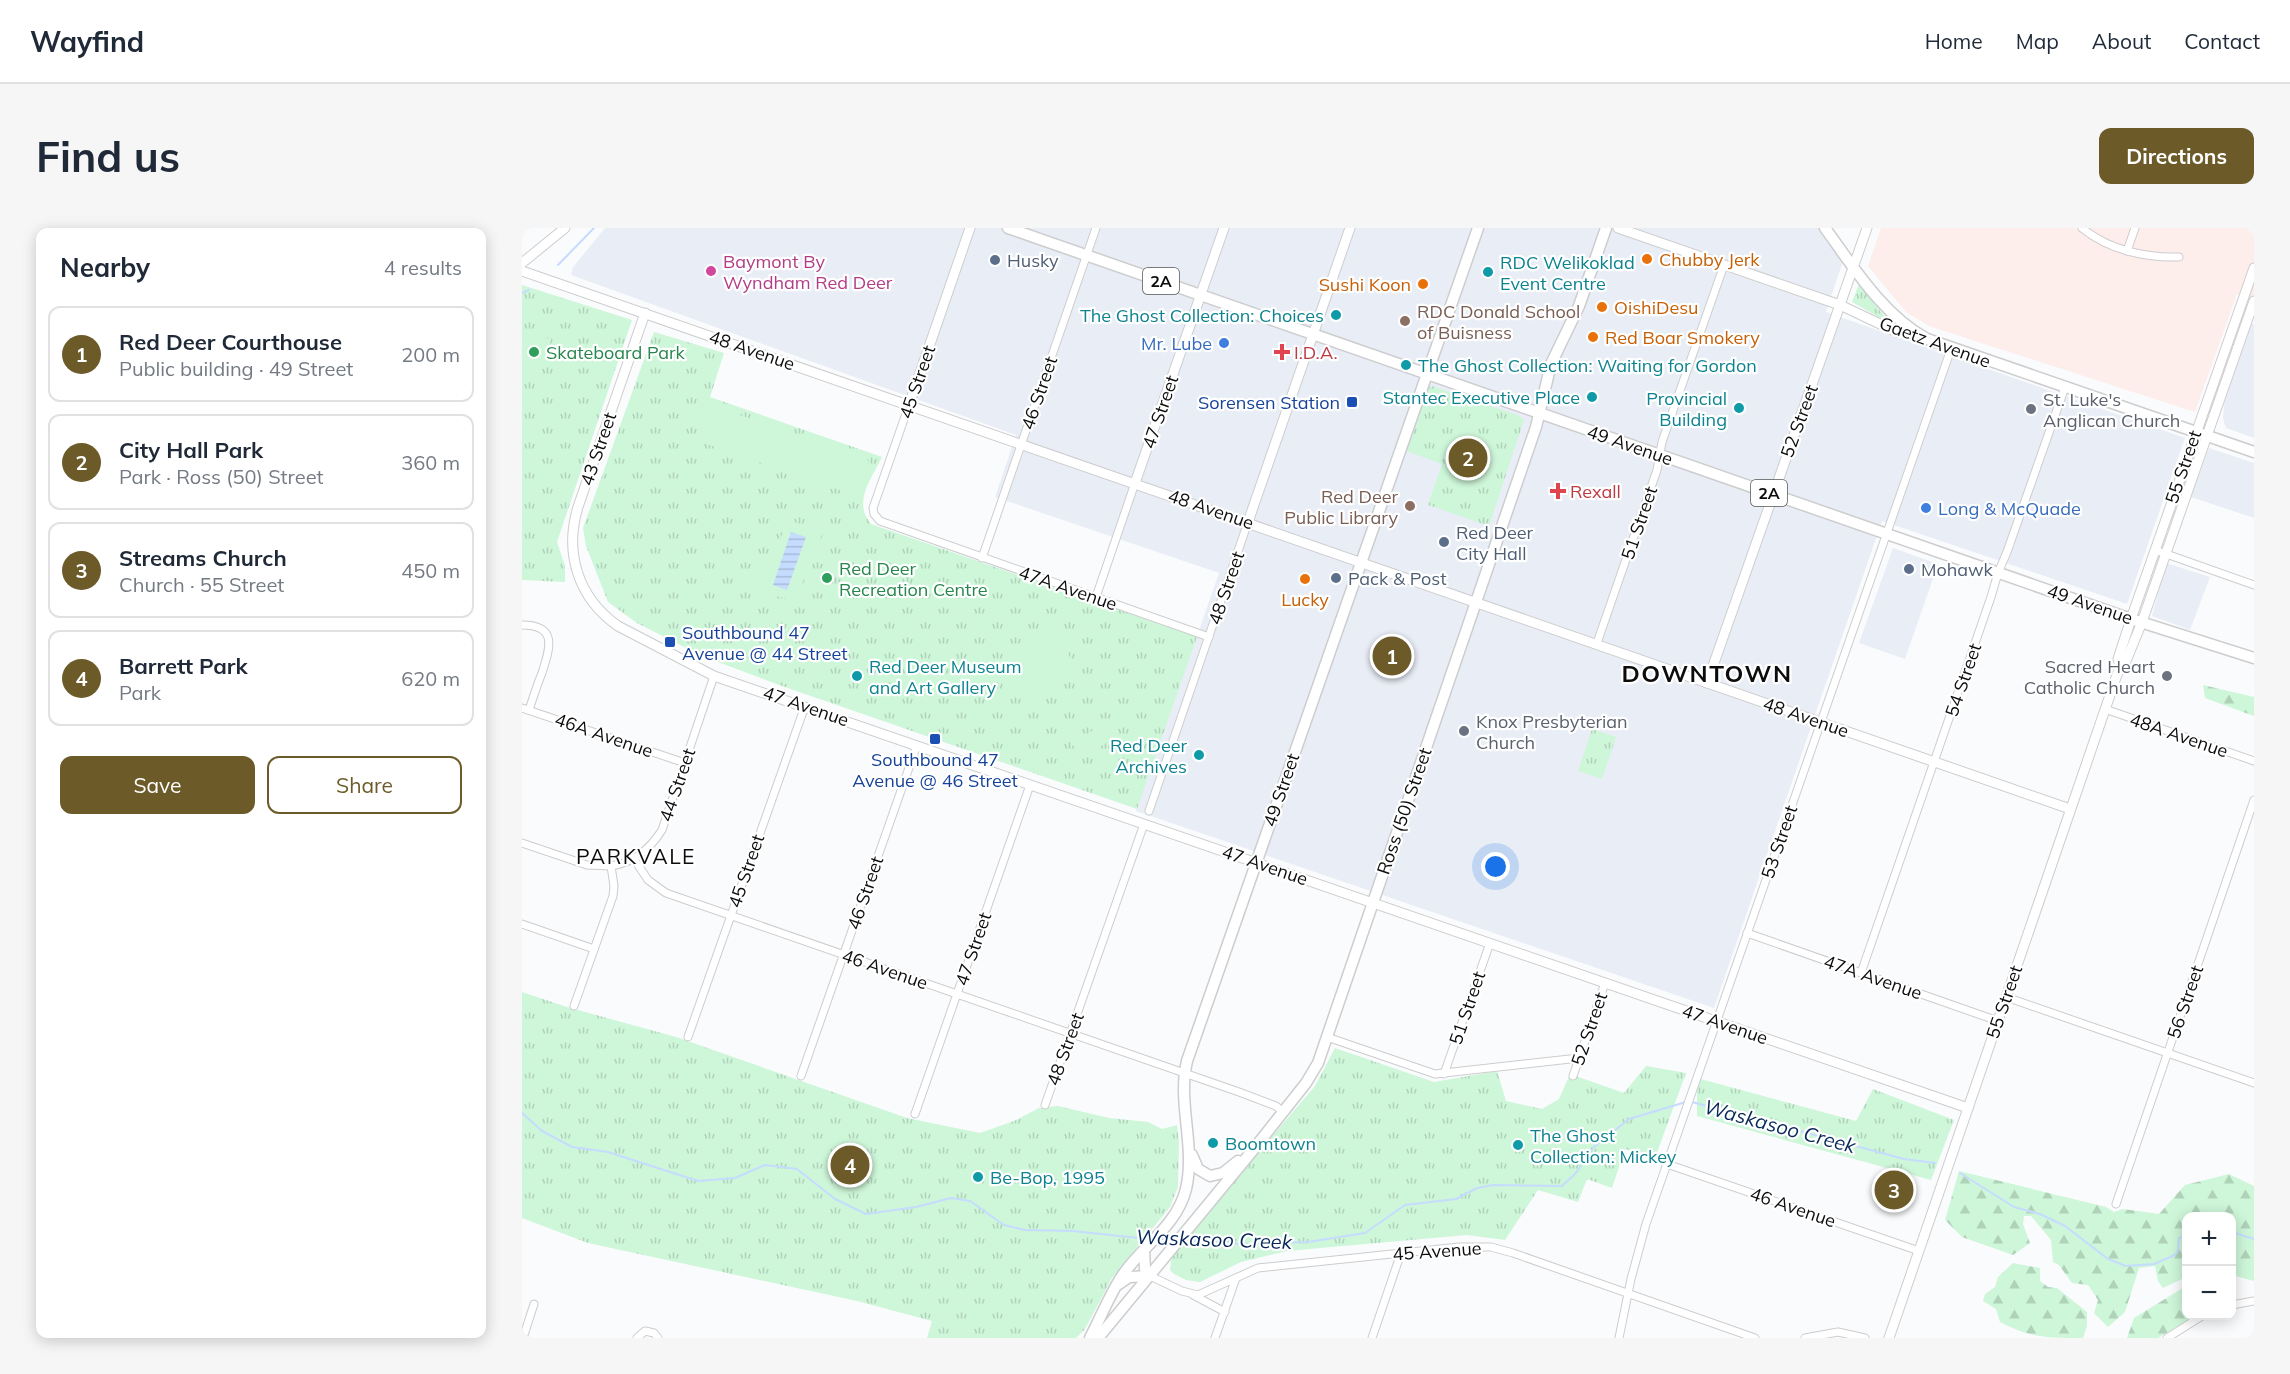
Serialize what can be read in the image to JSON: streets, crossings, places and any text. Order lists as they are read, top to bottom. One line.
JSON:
{"streets":{"main road":["2A","Gaetz Avenue","49 Avenue","49 Street","Ross (50) Street"],"street":["48 Avenue","45 Street","46 Street","47 Street","52 Street","43 Street","55 Street","51 Street","47A Avenue","48 Street","54 Street","47 Avenue","46A Avenue","48A Avenue","44 Street","53 Street","46 Avenue","56 Street","45 Avenue"]},"crossings":[["Gaetz Avenue","52 Street"],["Gaetz Avenue","55 Street"],["Gaetz Avenue","51 Street"],["Gaetz Avenue","54 Street"],["Gaetz Avenue","53 Street"],["48 Avenue","45 Street"],["48 Avenue","46 Street"],["48 Avenue","47 Street"],["48 Avenue","52 Street"],["48 Avenue","43 Street"],["48 Avenue","55 Street"],["48 Avenue","51 Street"],["48 Avenue","48 Street"],["48 Avenue","54 Street"],["48 Avenue","49 Street"],["48 Avenue","Ross (50) Street"],["48 Avenue","53 Street"],["45 Street","47A Avenue"],["45 Street","47 Avenue"],["45 Street","46 Avenue"],["46 Street","49 Avenue"],["46 Street","47A Avenue"],["46 Street","47 Avenue"],["46 Street","46 Avenue"],["47 Street","49 Avenue"],["47 Street","47A Avenue"],["47 Street","47 Avenue"],["47 Street","46 Avenue"],["52 Street","49 Avenue"],["52 Street","47 Avenue"],["49 Avenue","55 Street"],["49 Avenue","51 Street"],["49 Avenue","48 Street"],["49 Avenue","54 Street"],["49 Avenue","49 Street"],["49 Avenue","Ross (50) Street"],["49 Avenue","53 Street"],["43 Street","47 Avenue"],["55 Street","47A Avenue"],["55 Street","47 Avenue"],["55 Street","48A Avenue"],["55 Street","46 Avenue"],["51 Street","47 Avenue"],["47A Avenue","48 Street"],["47A Avenue","54 Street"],["47A Avenue","53 Street"],["48 Street","47 Avenue"],["48 Street","46 Avenue"],["47 Avenue","44 Street"],["47 Avenue","49 Street"],["47 Avenue","Ross (50) Street"],["47 Avenue","53 Street"],["46A Avenue","44 Street"],["44 Street","46 Avenue"],["49 Street","46 Avenue"],["Ross (50) Street","46 Avenue"],["53 Street","46 Avenue"],["53 Street","45 Avenue"]],"districts":["DOWNTOWN","PARKVALE"],"water":["Waskasoo Creek"],"places":{"other":["Chubby Jerk","Husky","Baymont By Wyndham Red Deer","RDC Welikoklad Event Centre","Sushi Koon","OishiDesu","The Ghost Collection: Choices","RDC Donald School of Buisness","Red Boar Smokery","Mr. Lube","Skateboard Park","The Ghost Collection: Waiting for Gordon","Stantec Executive Place","Provincial Building","St. Luke's Anglican Church","Red Deer Public Library","Long & McQuade","Red Deer City Hall","Mohawk","Red Deer Recreation Centre","Pack & Post","Lucky","Red Deer Museum and Art Gallery","Sacred Heart Catholic Church","Knox Presbyterian Church","Red Deer Archives","Boomtown","The Ghost Collection: Mickey","Be-Bop, 1995"],"health":["I.D.A.","Rexall"],"transit":["Sorensen Station","Southbound 47 Avenue @ 44 Street","Southbound 47 Avenue @ 46 Street"]},"page":{"header":"Wayfind","nav":["Home","Map","About","Contact"],"buttons":["Directions",["Save","Share"]],"title":"Find us","heading":["Nearby","4 results"],"list":[{"mark":"1","name":"Red Deer Courthouse","note":"Public building · 49 Street","value":"200 m"},{"mark":"2","name":"City Hall Park","note":"Park · Ross (50) Street","value":"360 m"},{"mark":"3","name":"Streams Church","note":"Church · 55 Street","value":"450 m"},{"mark":"4","name":"Barrett Park","note":"Park","value":"620 m"}],"pins":["2","1","4","3"],"map_buttons":["+","−"]}}
